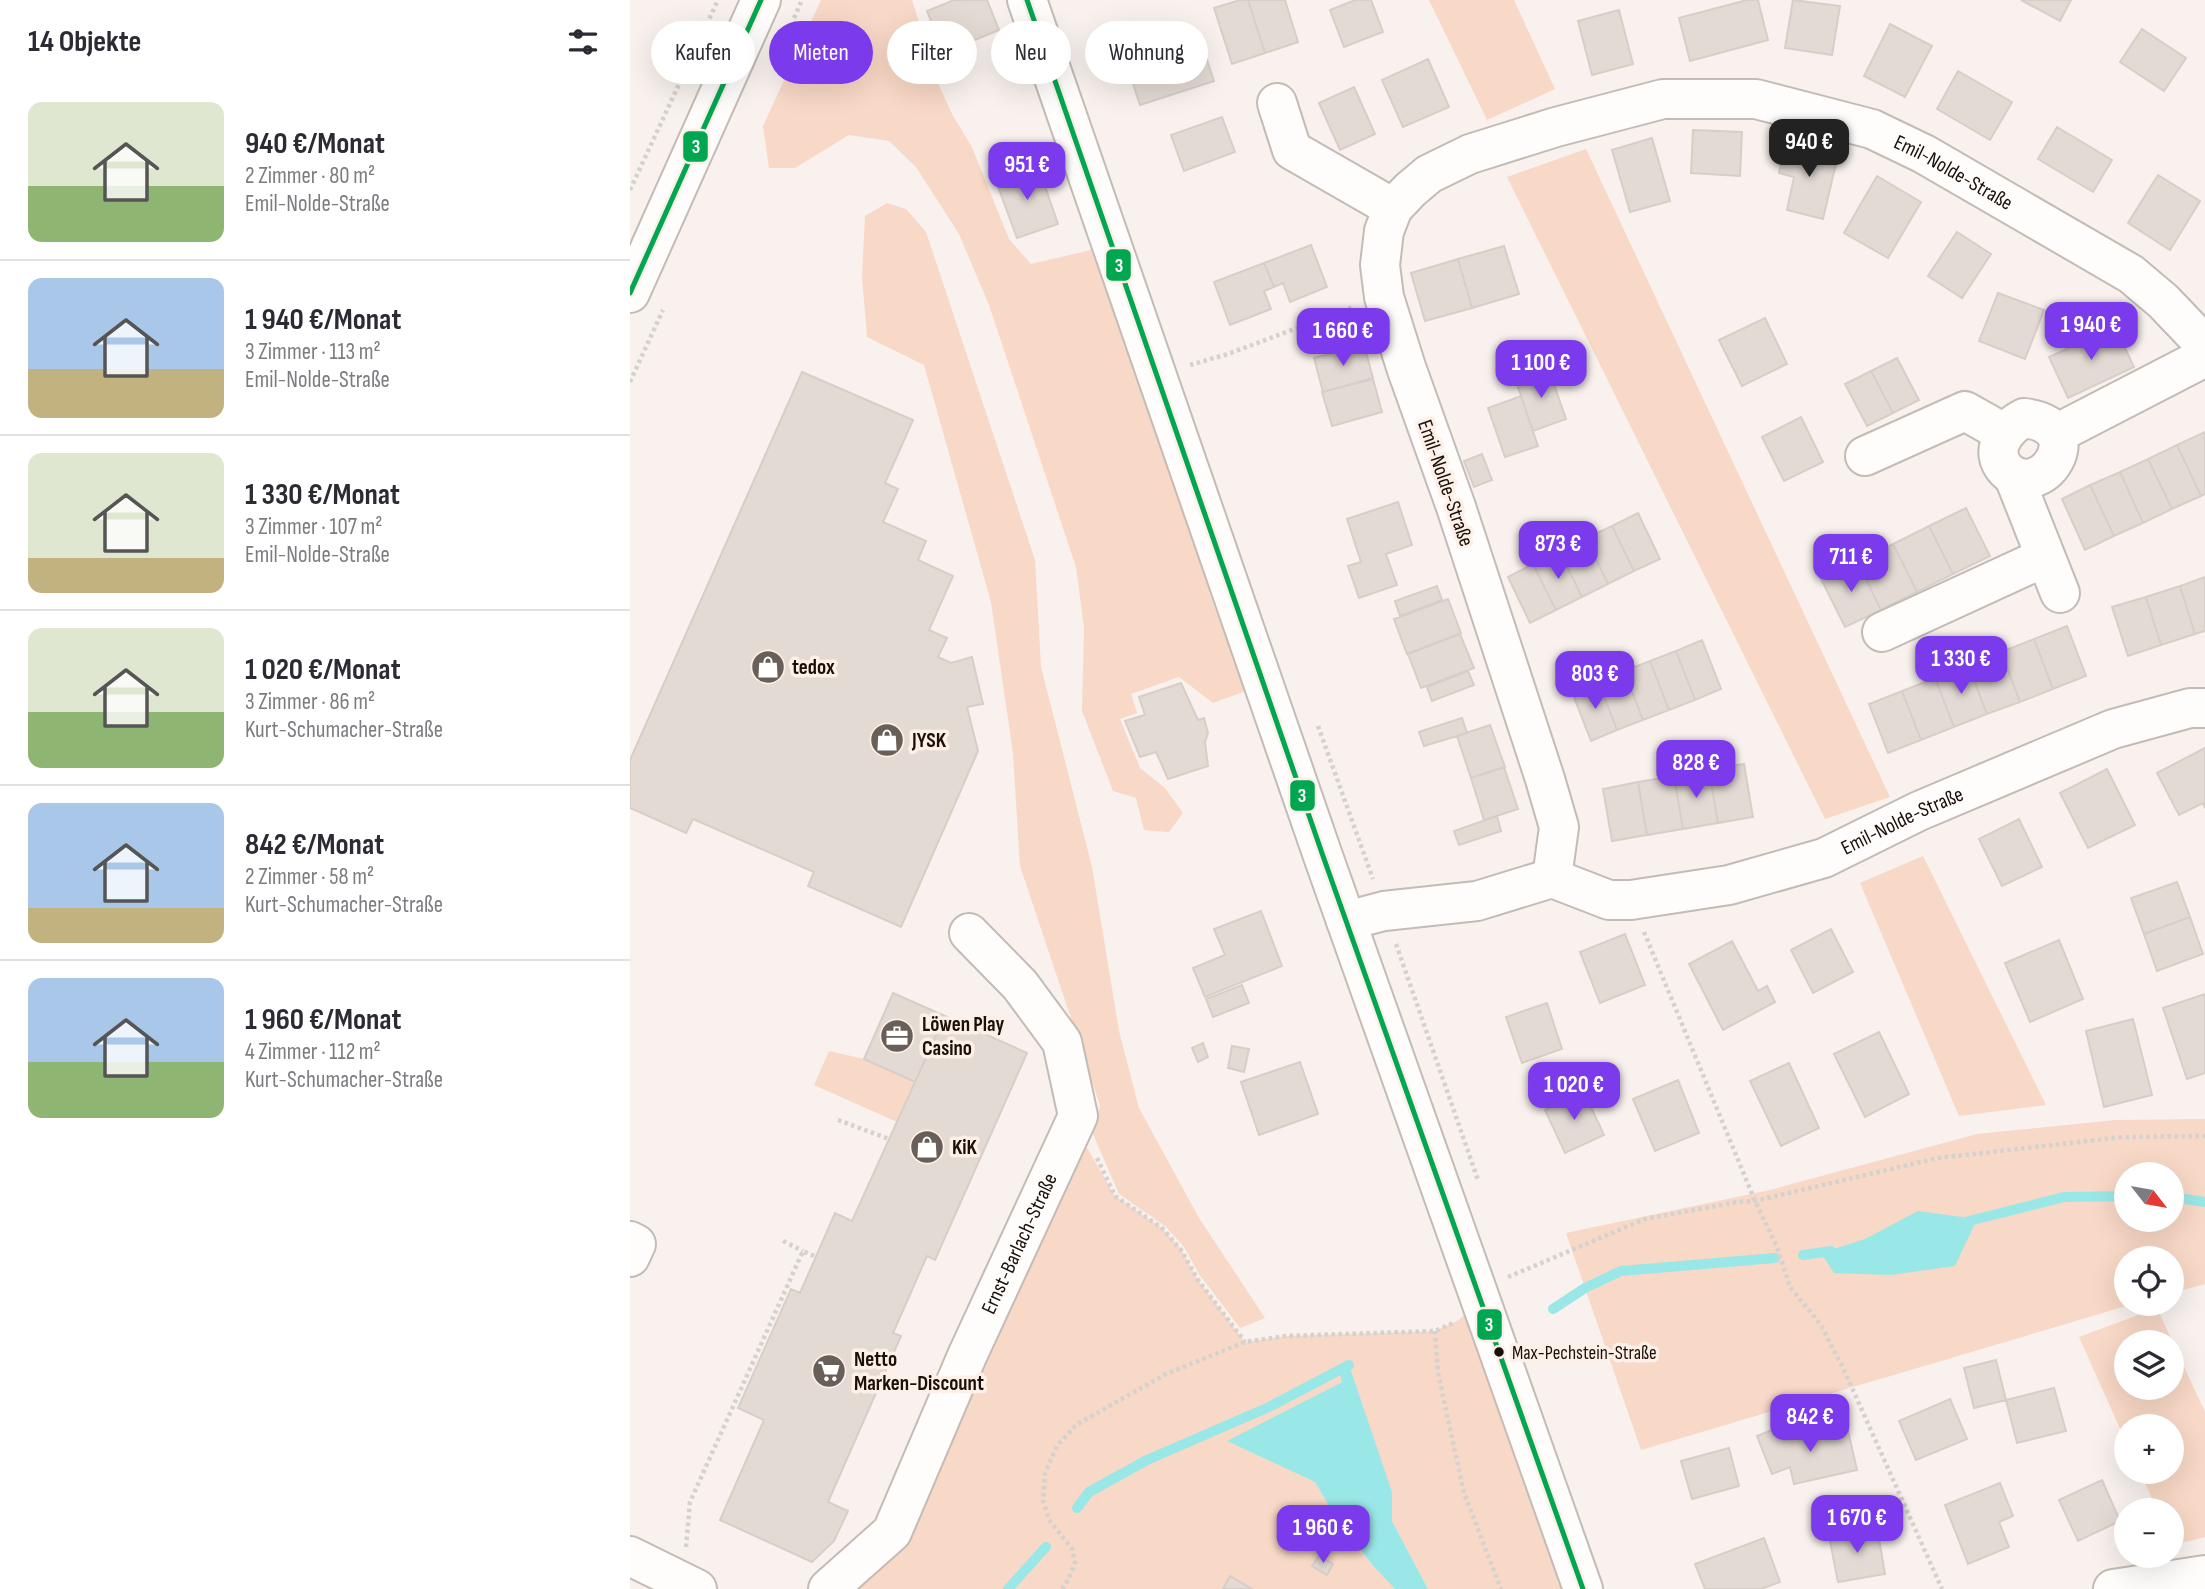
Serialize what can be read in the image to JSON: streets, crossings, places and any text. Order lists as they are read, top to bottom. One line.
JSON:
{"streets":{"street":["Emil-Nolde-Straße","Ernst-Barlach-Straße"]},"places":{"shop":["tedox","JYSK","KiK"],"office":["Löwen Play Casino"],"other":["Max-Pechstein-Straße"],"supermarket":["Netto Marken-Discount"]},"lines":["transit line 3"],"north":"bottom right","page":{"heading":"14 Objekte","chip":["Kaufen","Mieten","Filter","Neu","Wohnung"],"list":[{"name":"940 €/Monat","note":"2 Zimmer · 80 m² · Emil-Nolde-Straße"},{"name":"1 940 €/Monat","note":"3 Zimmer · 113 m² · Emil-Nolde-Straße"},{"name":"1 330 €/Monat","note":"3 Zimmer · 107 m² · Emil-Nolde-Straße"},{"name":"1 020 €/Monat","note":"3 Zimmer · 86 m² · Kurt-Schumacher-Straße"},{"name":"842 €/Monat","note":"2 Zimmer · 58 m² · Kurt-Schumacher-Straße"},{"name":"1 960 €/Monat","note":"4 Zimmer · 112 m² · Kurt-Schumacher-Straße"}],"price":["940 €","951 €","1 940 €","1 660 €","1 100 €","873 €","711 €","1 330 €","803 €","828 €","1 020 €","842 €","1 670 €","1 960 €"],"map_buttons":["+","−"]}}
